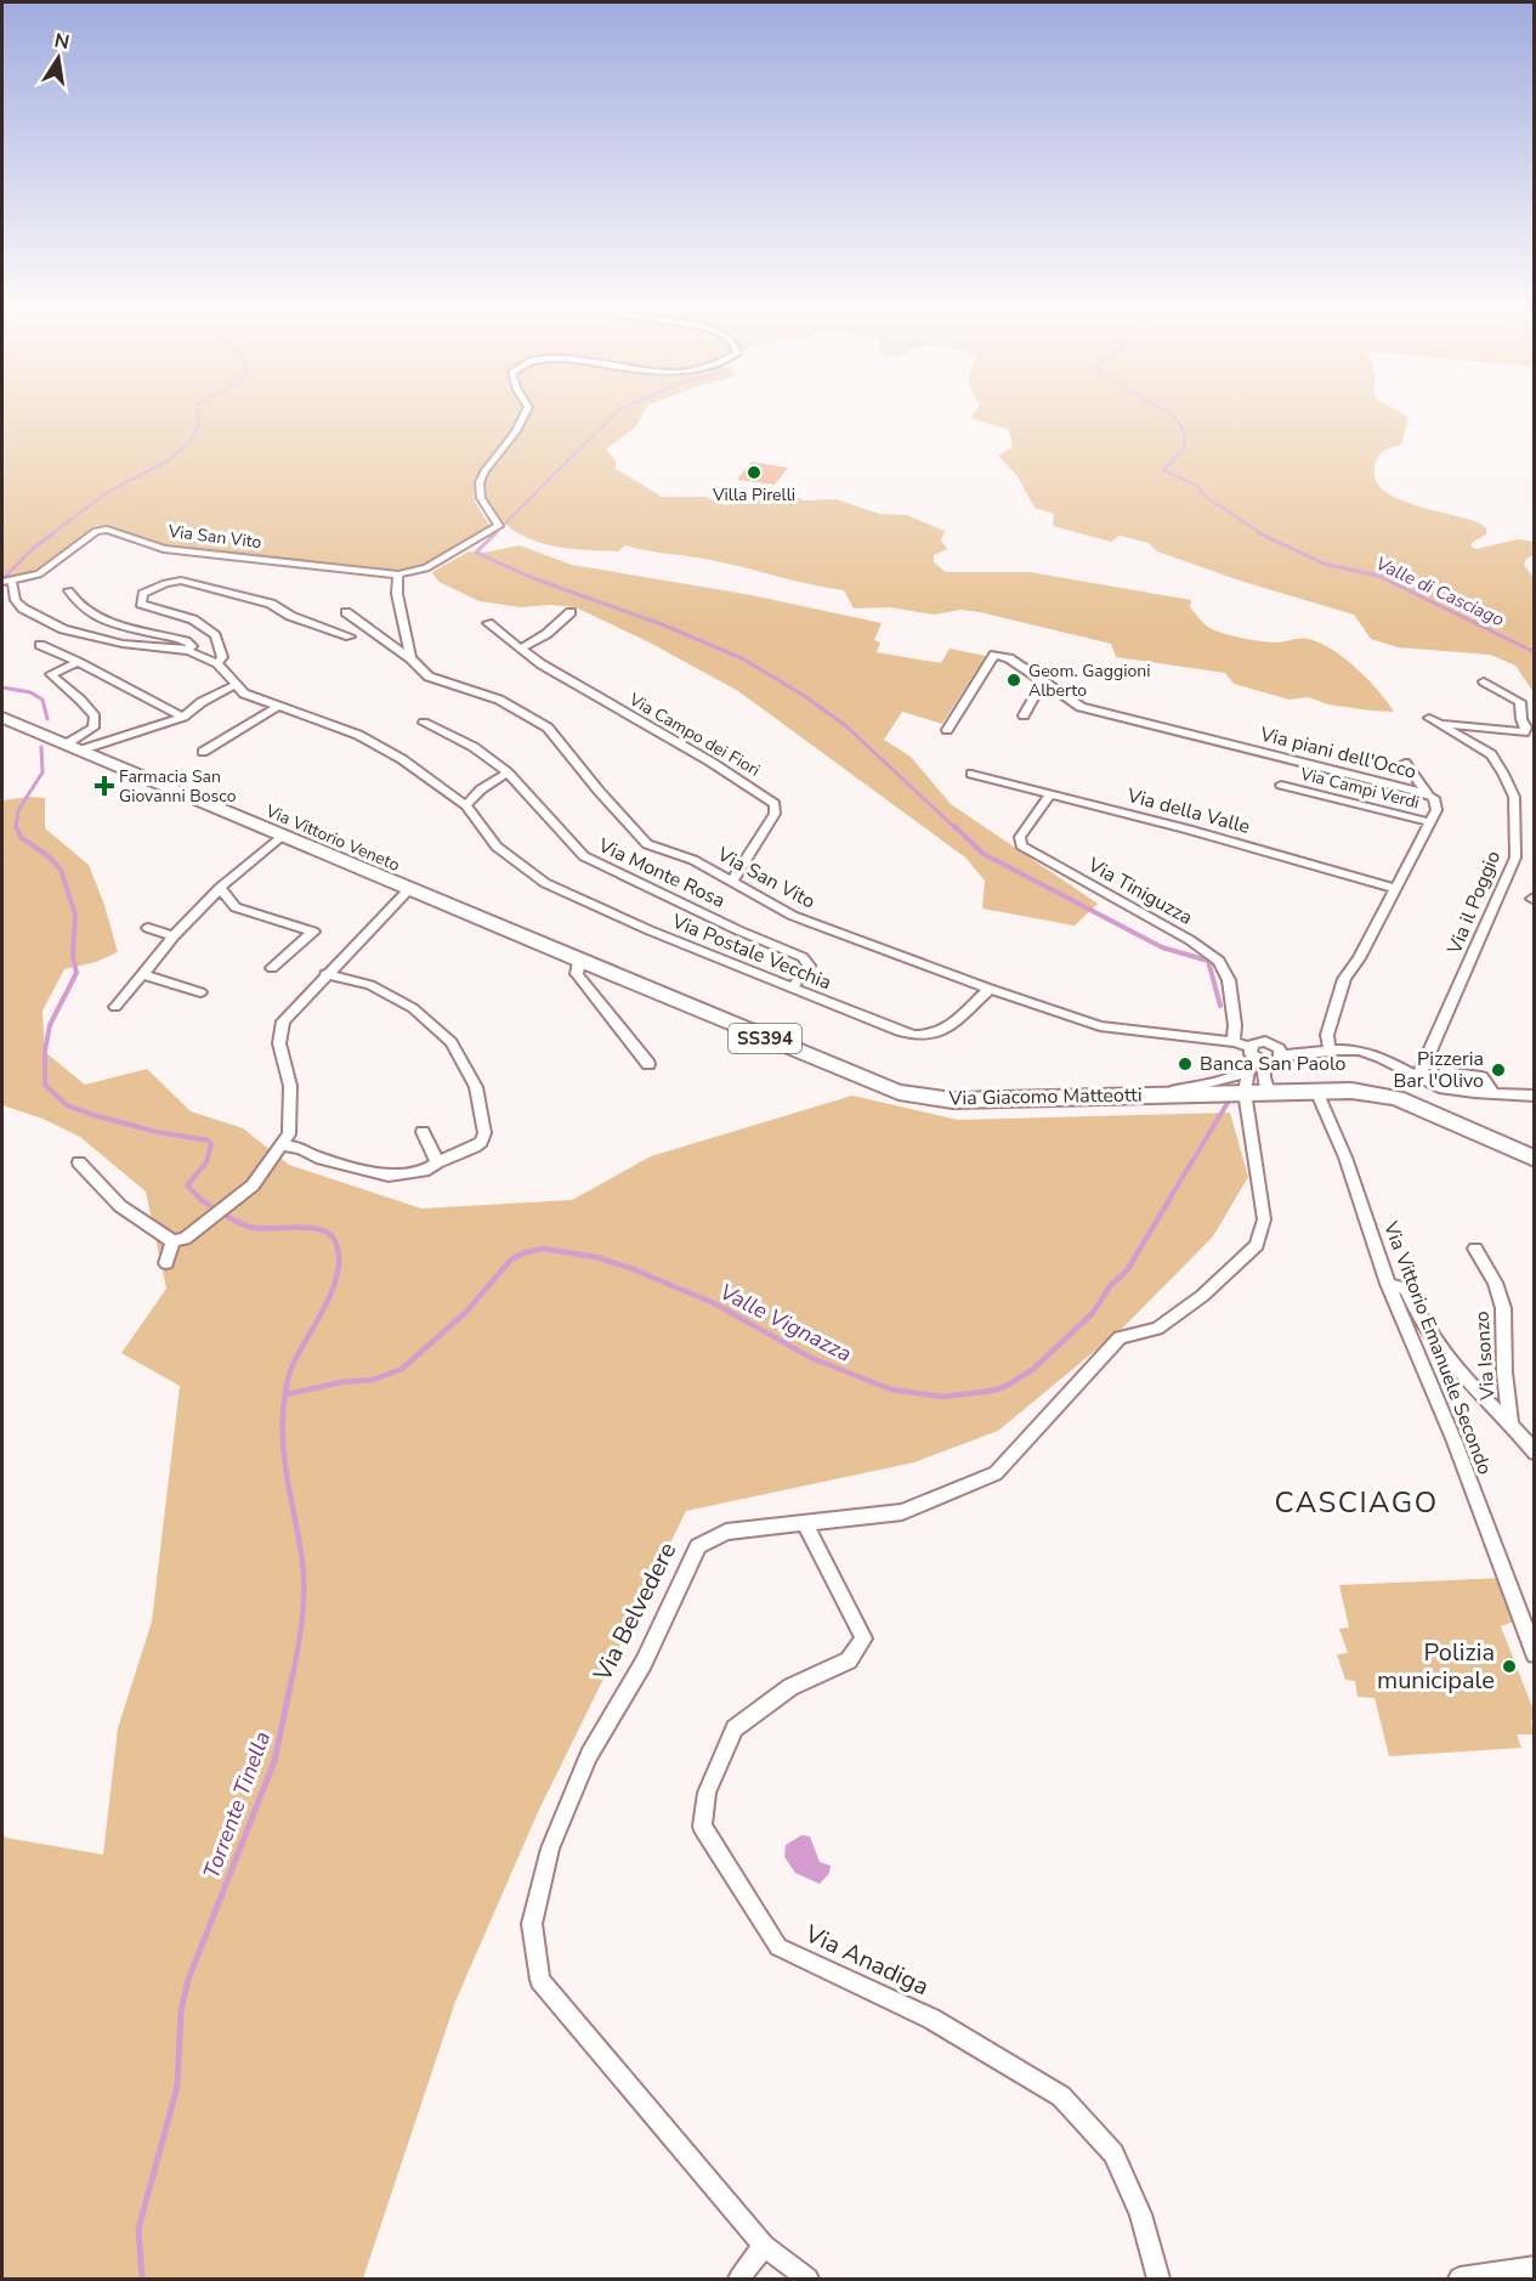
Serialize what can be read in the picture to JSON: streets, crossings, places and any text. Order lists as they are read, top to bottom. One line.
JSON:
{"streets":{"main road":["Via Vittorio Veneto","SS394","Via Giacomo Matteotti"],"street":["Via San Vito","Via Campo dei Fiori","Via piani dell'Occo","Via Campi Verdi","Via della Valle","Via Monte Rosa","Via Tiniguzza","Via il Poggio","Via Postale Vecchia","Via Vittorio Emanuele Secondo","Via Isonzo","Via Belvedere","Via Anadiga"]},"crossings":[["Via San Vito","Via Campo dei Fiori"],["Via San Vito","Via Postale Vecchia"],["Via piani dell'Occo","Via Campi Verdi"],["Via della Valle","Via Tiniguzza"],["Via Vittorio Veneto","Via Giacomo Matteotti"],["Via Monte Rosa","Via Postale Vecchia"],["Via Giacomo Matteotti","Via Vittorio Emanuele Secondo"],["Via Giacomo Matteotti","Via Belvedere"],["Via Belvedere","Via Anadiga"]],"districts":["CASCIAGO"],"water":["Valle di Casciago","Valle Vignazza","Torrente Tinella"],"places":{"other":["Villa Pirelli","Geom. Gaggioni Alberto","Banca San Paolo","Pizzeria Bar l'Olivo","Polizia municipale"],"health":["Farmacia San Giovanni Bosco"]},"north":"top"}
